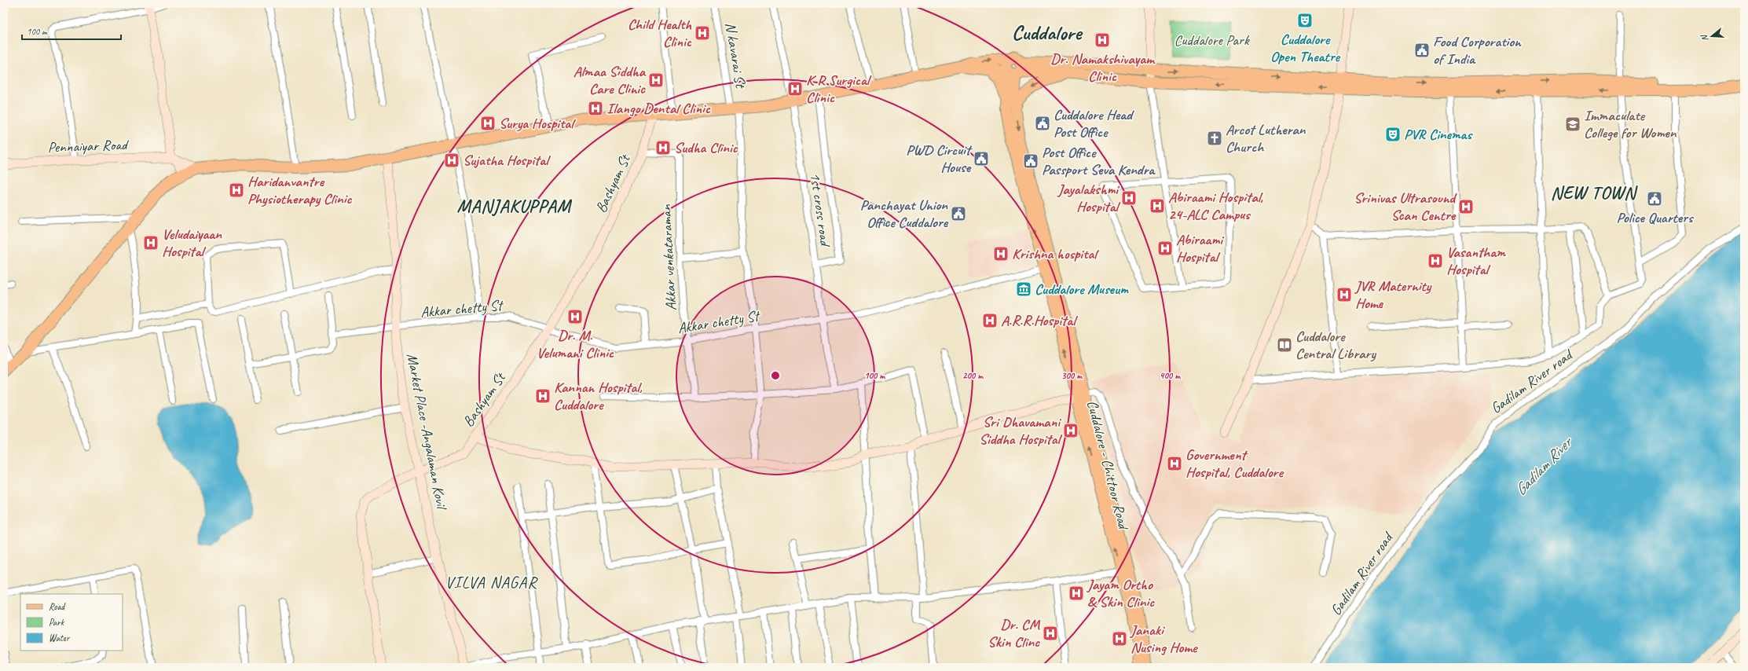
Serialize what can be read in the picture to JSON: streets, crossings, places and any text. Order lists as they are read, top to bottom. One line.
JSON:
{"streets":{"main road":["Cuddalore - Chittoor Road"],"street":["N kavarai St","Pennaiyar Road","Bashyam St","1st cross road","Akkar venkataraman","Akkar chetty St","Gadilam River road","Market Place -Angalaman Kovil"]},"crossings":[["N kavarai St","Akkar chetty St"],["Bashyam St","Akkar venkataraman"],["Bashyam St","Akkar chetty St"],["Bashyam St","Market Place -Angalaman Kovil"],["1st cross road","Akkar chetty St"],["Akkar venkataraman","Akkar chetty St"],["Akkar chetty St","Market Place -Angalaman Kovil"],["Akkar chetty St","Cuddalore - Chittoor Road"]],"districts":["Cuddalore","NEW TOWN","MANJAKUPPAM","VILVA NAGAR"],"water":["Gadilam River"],"parks":["Cuddalore Park"],"places":{"theatre":["Cuddalore Open Theatre","PVR Cinemas"],"hospital":["Child Health Clinic","Dr. Namakshivayam Clinic","Almaa Siddha Care Clinic","K R Surgical Clinic","Ilango Dental Clinic","Surya Hospital","Sudha Clinic","Sujatha Hospital","Haridanvantre Physiotherapy Clinic","Jayalakshmi Hospital","Abiraami Hospital, 24-ALC Campus","Srinivas Ultrasound Scan Centre","Veludaiyaan Hospital","Abiraami Hospital","Krishna hospital","Vasantham Hospital","JVR Maternity Home","Dr. M. Velumani Clinic","A.R.R.Hospital","Kannan Hospital, Cuddalore","Sri Dhavamani Siddha Hospital","Government Hospital, Cuddalore","Jayam Ortho & Skin Clinic","Dr. CM Skin Clinc","Janaki Nusing Home"],"public building":["Food Corporation of India","Cuddalore Head Post Office","PWD Circuit House","Post Office Passport Seva Kendra","Police Quarters","Panchayat Union Office Cuddalore"],"school or university":["Immaculate College for Women"],"church":["Arcot Lutheran Church"],"museum":["Cuddalore Museum"],"library":["Cuddalore Central Library"]},"legend":["Road","Park","Water"],"scale_bar":"100 m","north":"left","rings":["100 m","200 m","300 m","400 m"]}
